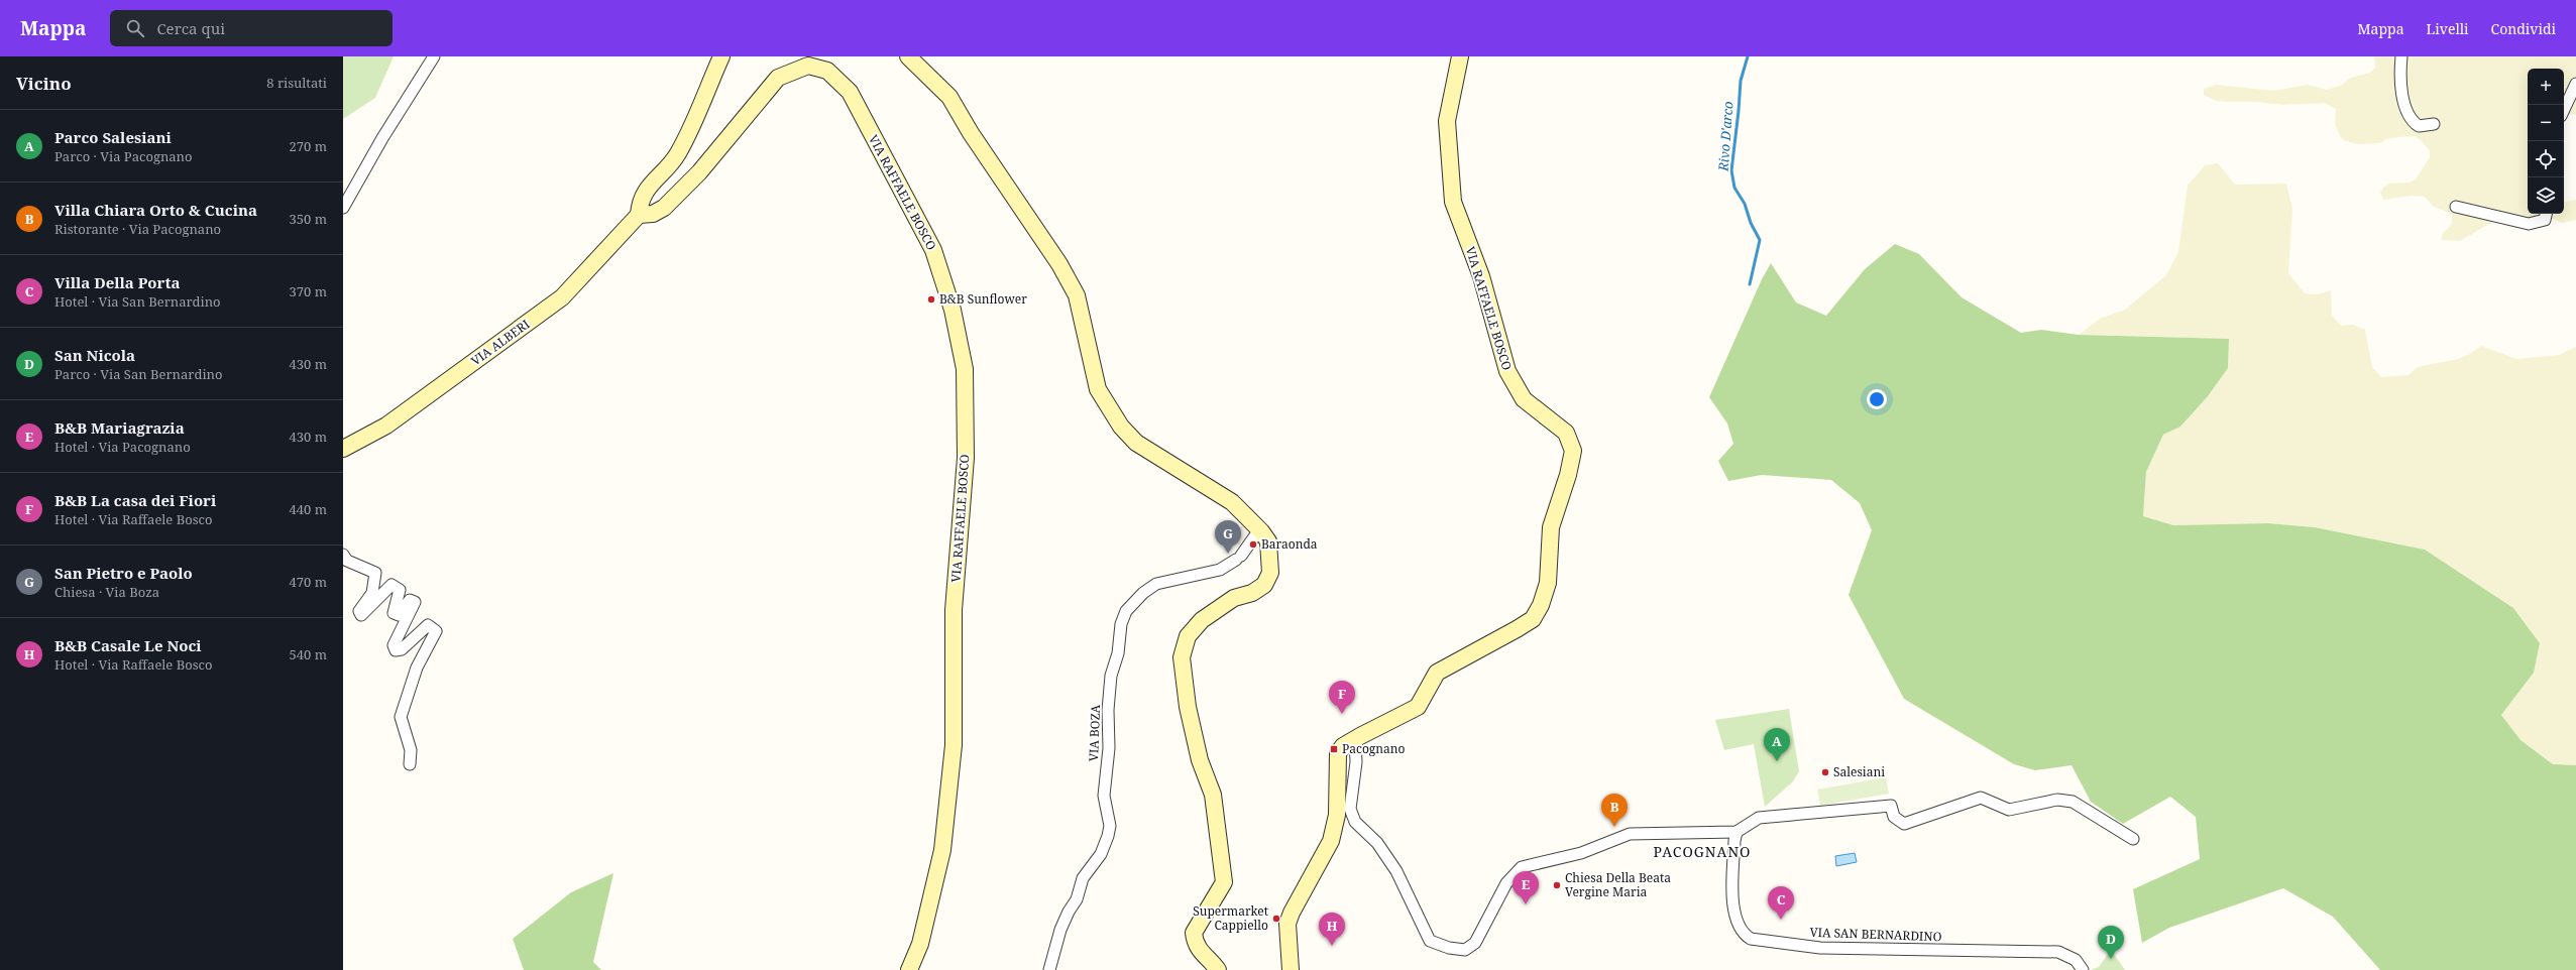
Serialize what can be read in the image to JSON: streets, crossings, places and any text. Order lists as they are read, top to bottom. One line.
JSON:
{"streets":{"street":["VIA RAFFAELE BOSCO","VIA ALBERI","VIA BOZA","VIA SAN BERNARDINO"]},"crossings":[["VIA RAFFAELE BOSCO","VIA ALBERI"]],"districts":["PACOGNANO"],"water":["Rivo D'arco"],"places":{"other":["B&B Sunflower","Baraonda","Salesiani","Chiesa Della Beata Vergine Maria","Supermarket Cappiello"],"transit":["Pacognano"]},"page":{"header":"Mappa","search":"Cerca qui","nav":["Mappa","Livelli","Condividi"],"heading":["Vicino","8 risultati"],"map_buttons":["+","−"],"list":[{"mark":"A","name":"Parco Salesiani","note":"Parco · Via Pacognano","value":"270 m"},{"mark":"B","name":"Villa Chiara Orto & Cucina","note":"Ristorante · Via Pacognano","value":"350 m"},{"mark":"C","name":"Villa Della Porta","note":"Hotel · Via San Bernardino","value":"370 m"},{"mark":"D","name":"San Nicola","note":"Parco · Via San Bernardino","value":"430 m"},{"mark":"E","name":"B&B Mariagrazia","note":"Hotel · Via Pacognano","value":"430 m"},{"mark":"F","name":"B&B La casa dei Fiori","note":"Hotel · Via Raffaele Bosco","value":"440 m"},{"mark":"G","name":"San Pietro e Paolo","note":"Chiesa · Via Boza","value":"470 m"},{"mark":"H","name":"B&B Casale Le Noci","note":"Hotel · Via Raffaele Bosco","value":"540 m"}],"pins":["G","F","A","B","E","C","H","D"]}}
